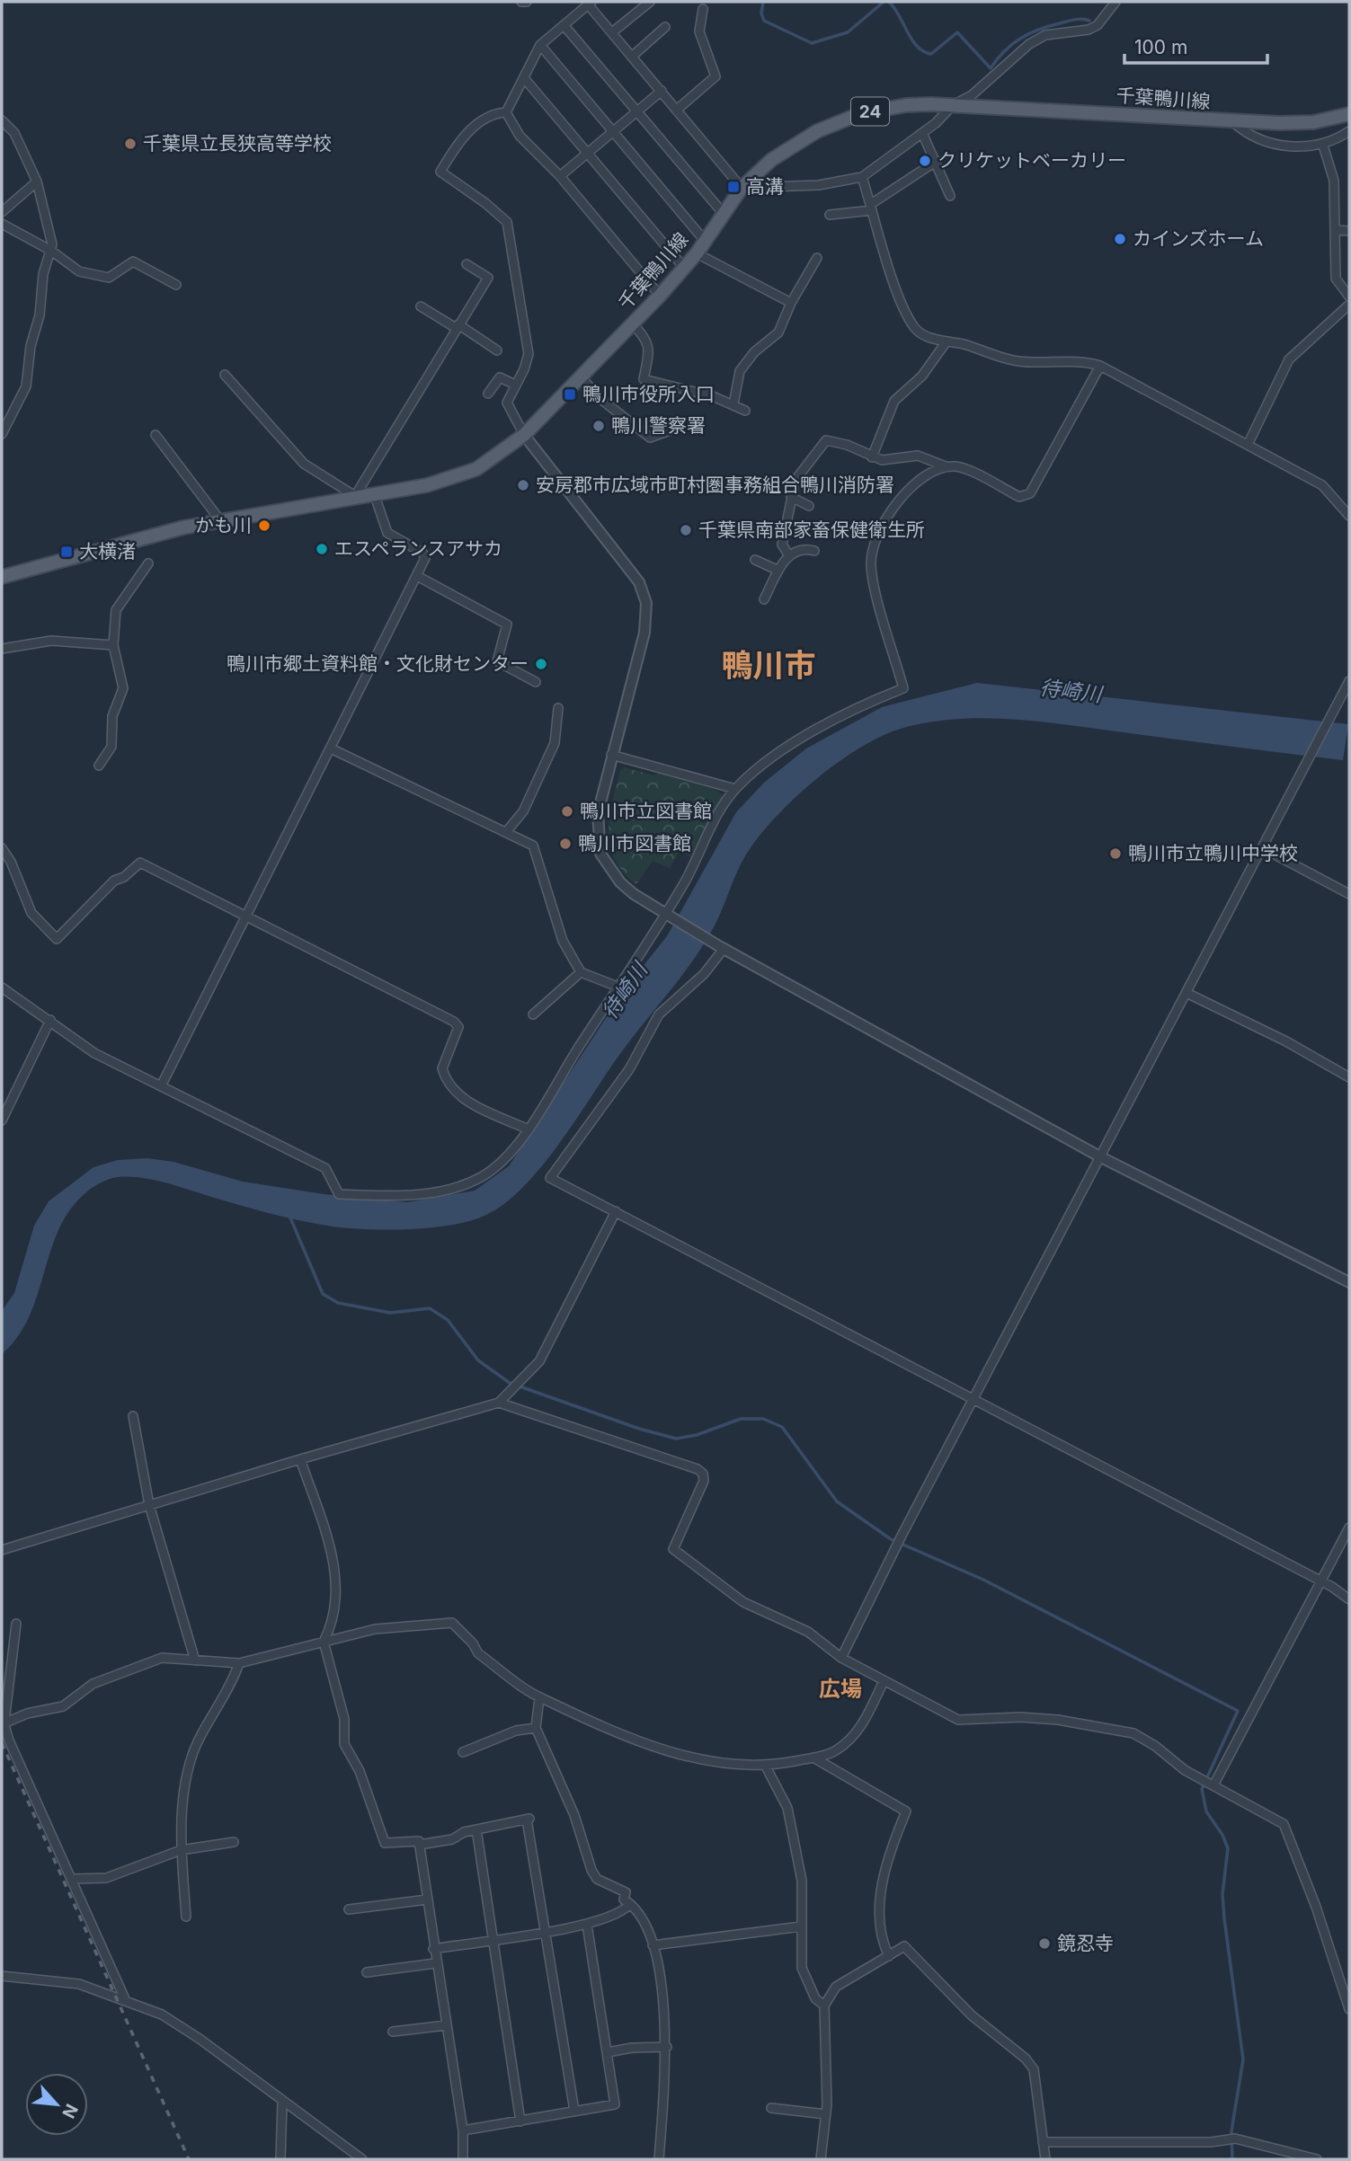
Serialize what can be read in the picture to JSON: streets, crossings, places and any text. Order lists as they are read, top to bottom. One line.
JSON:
{"streets":{"main road":["千葉鴨川線","24"]},"districts":["鴨川市","広場"],"water":["待崎川"],"places":{"other":["千葉県立長狭高等学校","クリケットベーカリー","カインズホーム","鴨川警察署","安房郡市広域市町村圏事務組合鴨川消防署","かも川","千葉県南部家畜保健衛生所","エスペランスアサカ","鴨川市郷土資料館・文化財センター","鴨川市立図書館","鴨川市図書館","鴨川市立鴨川中学校","鏡忍寺"],"transit":["高溝","鴨川市役所入口","大横渚"]},"scale_bar":"100 m","north":"bottom right"}
